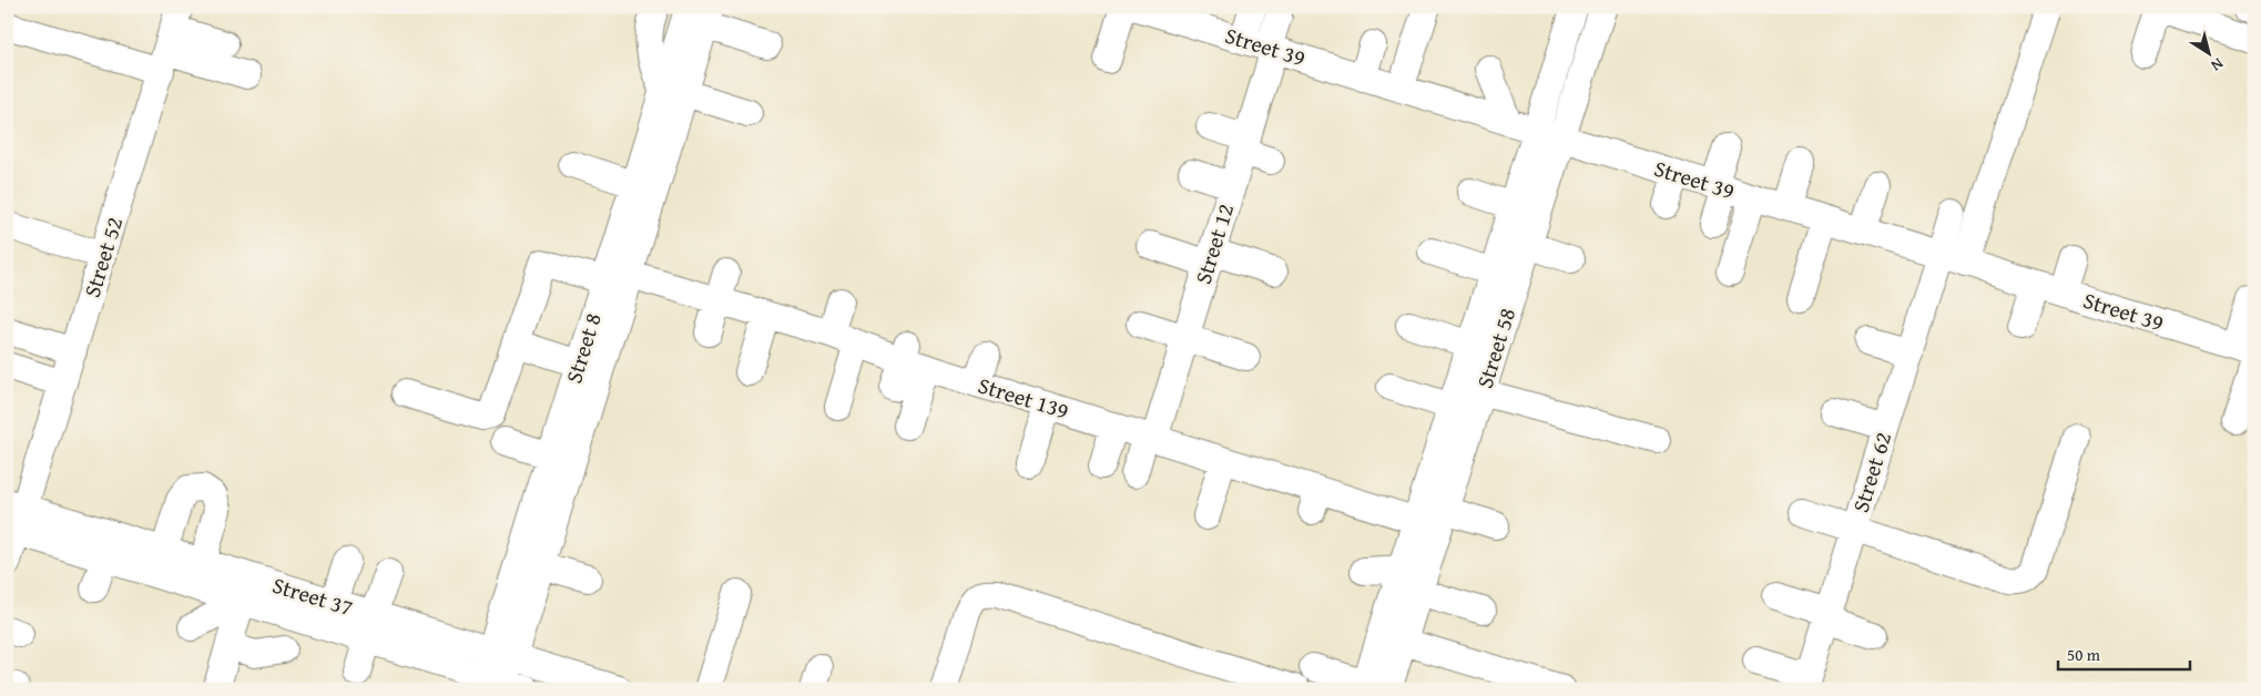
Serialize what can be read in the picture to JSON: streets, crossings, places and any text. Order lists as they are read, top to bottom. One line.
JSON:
{"streets":{"street":["Street 39","Street 12","Street 52","Street 8","Street 58","Street 139","Street 62","Street 37"]},"crossings":[["Street 39","Street 12"],["Street 39","Street 58"],["Street 39","Street 62"],["Street 12","Street 139"],["Street 52","Street 37"],["Street 8","Street 139"],["Street 8","Street 37"],["Street 58","Street 139"]],"scale_bar":"50 m","north":"bottom right"}
